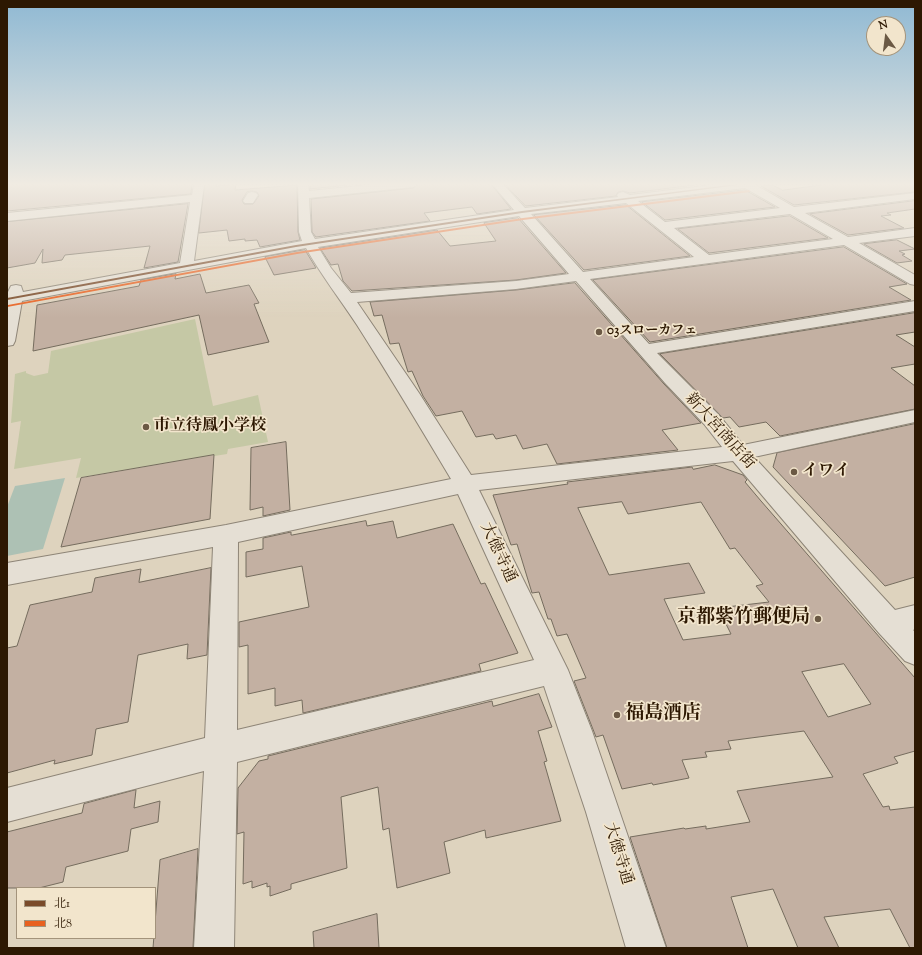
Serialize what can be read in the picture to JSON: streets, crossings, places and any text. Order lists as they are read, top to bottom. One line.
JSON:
{"streets":{"street":["新大宮商店街","大徳寺通"]},"places":["03スローカフェ","市立待鳳小学校","イワイ","京都紫竹郵便局","福島酒店"],"lines":["transit line 北1","transit line 北8"],"legend":["北1","北8"],"north":"top"}
